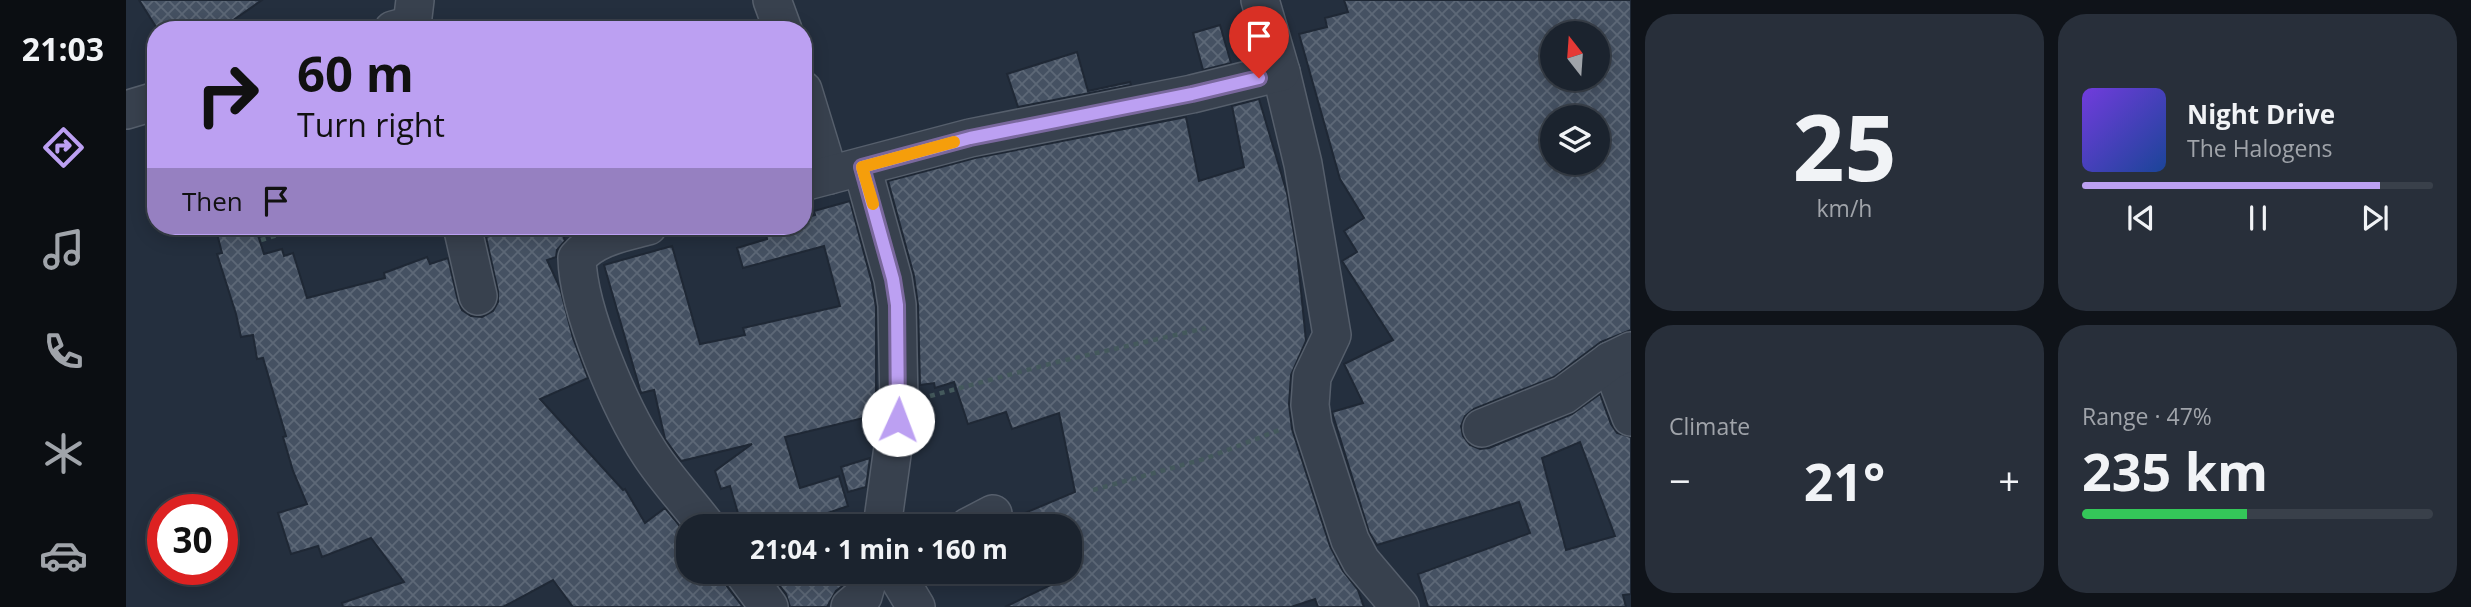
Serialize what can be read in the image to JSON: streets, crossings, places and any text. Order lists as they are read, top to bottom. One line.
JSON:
{"north":"top","page":{"tabs":"21:03","tile":[["25","km/h"],"Climate",["Range · 47%","235 km"]],"turn":["60 m","Turn right"],"song":["Night Drive","The Halogens"],"then":"Then","heat":["−","21°","+"],"limit":"30","trip":"21:04 · 1 min · 160 m"}}
